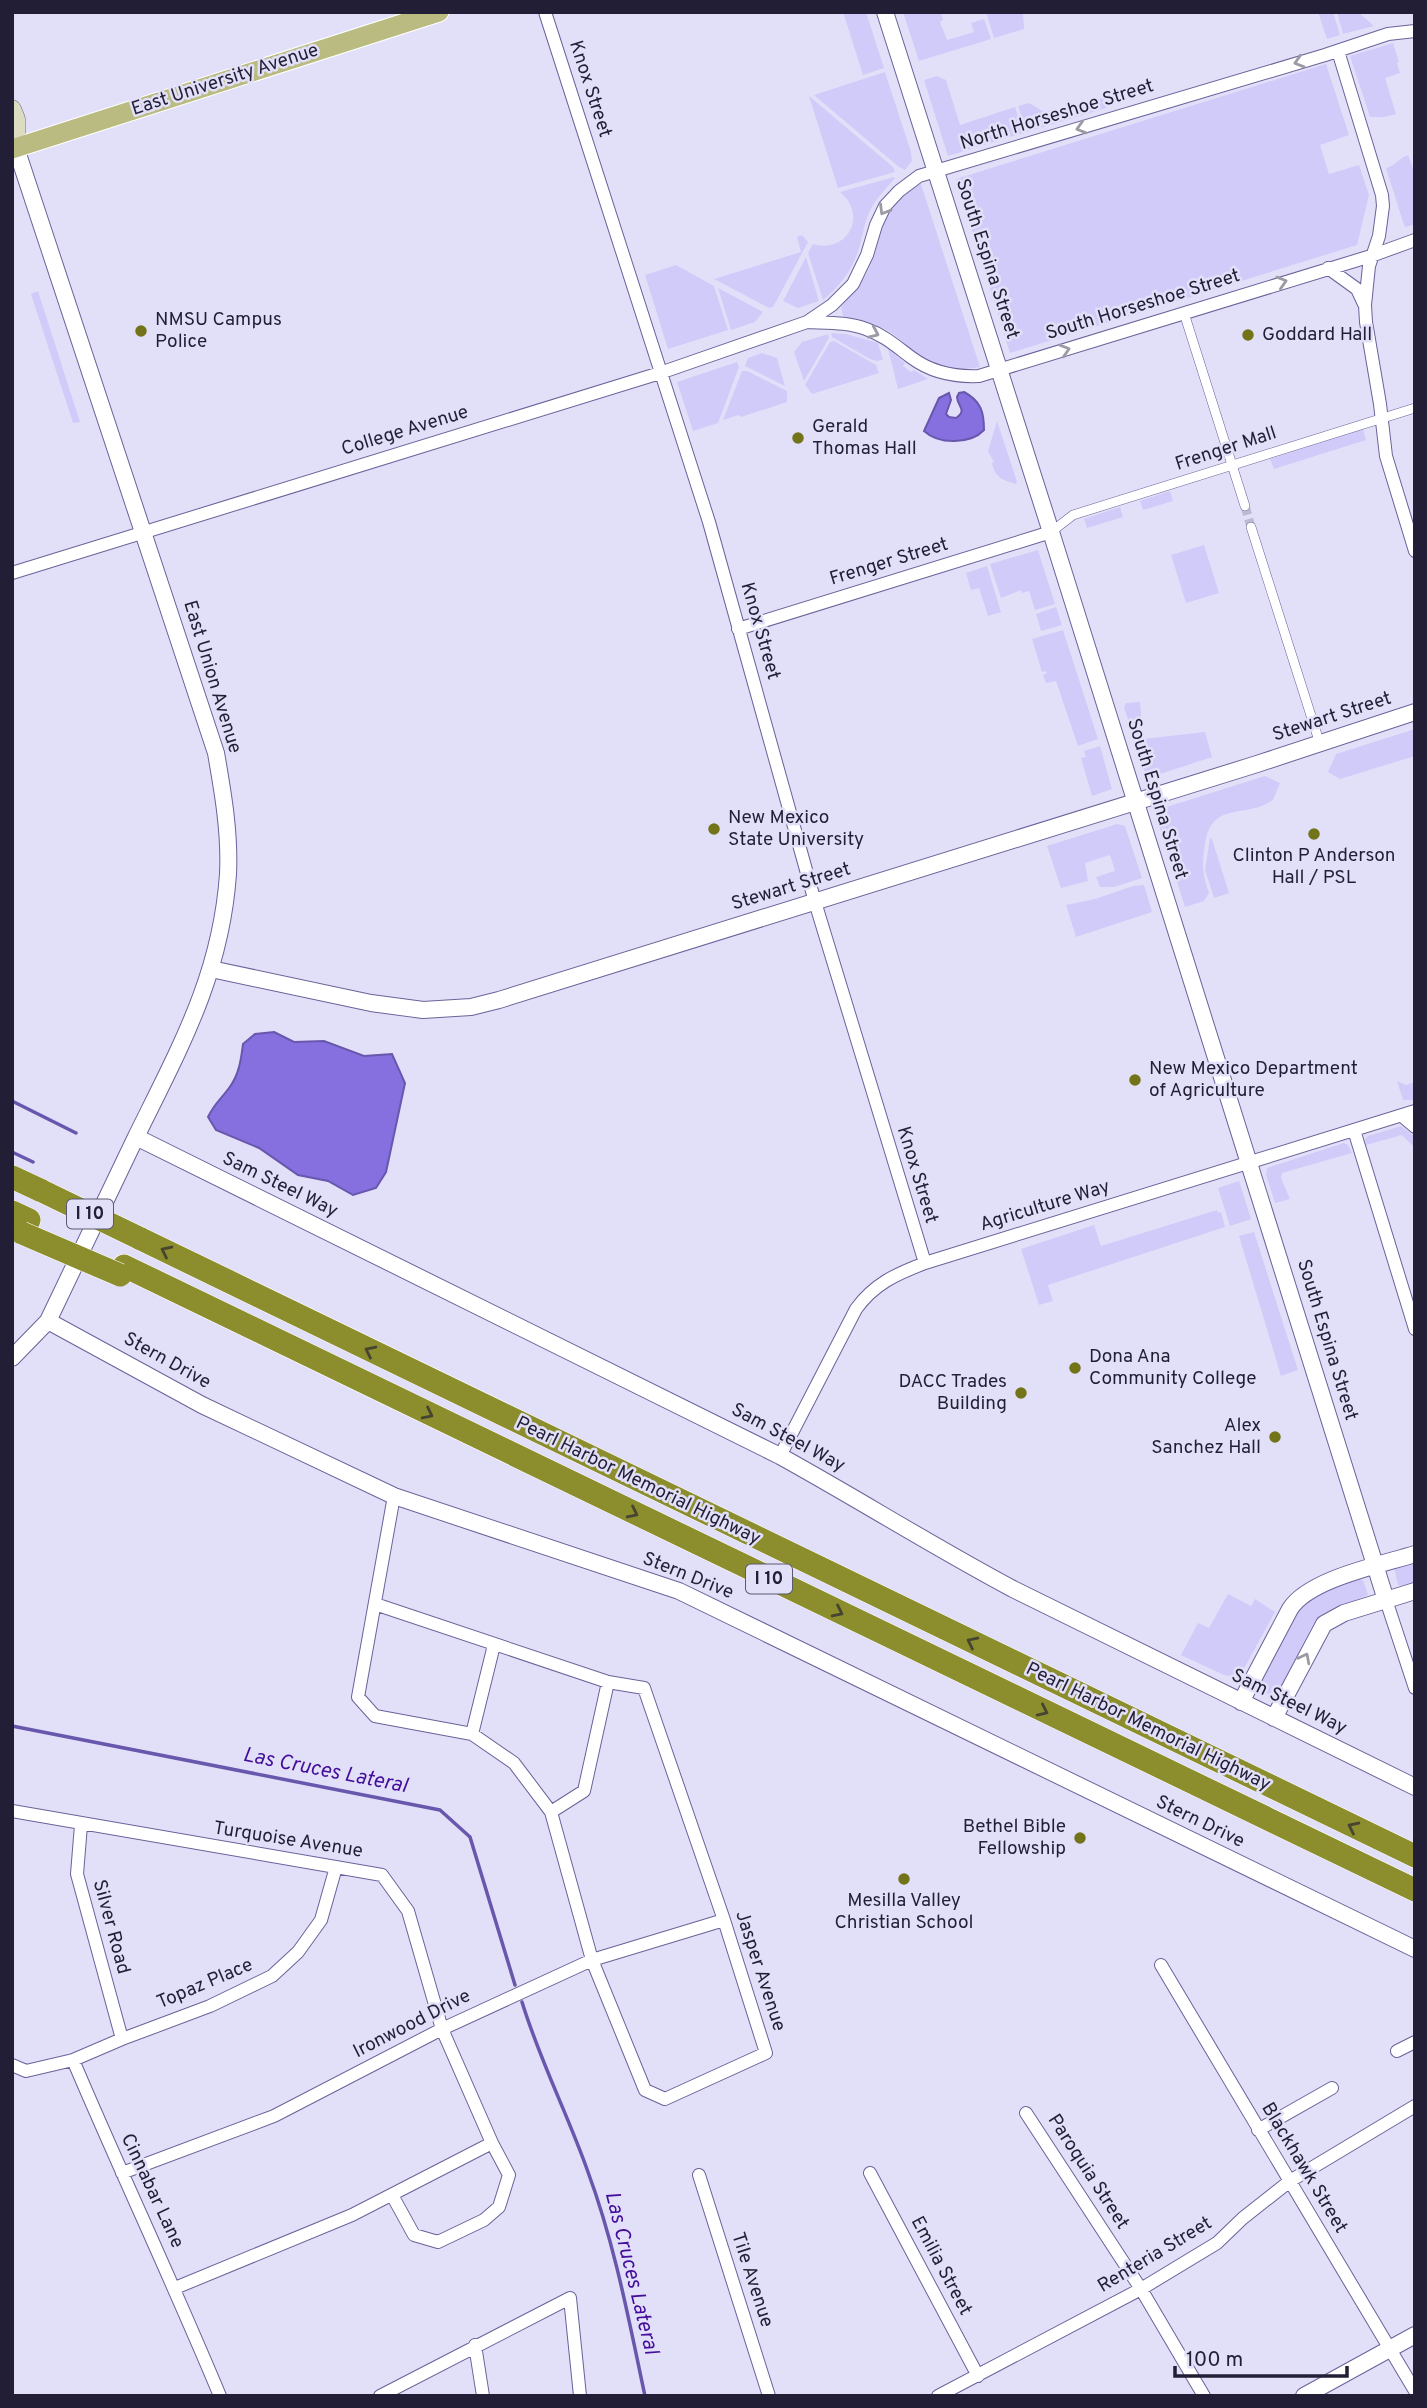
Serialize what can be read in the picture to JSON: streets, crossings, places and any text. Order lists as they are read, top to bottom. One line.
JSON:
{"streets":{"highway":["I 10","Pearl Harbor Memorial Highway"],"main road":["East University Avenue"],"street":["Knox Street","North Horseshoe Street","South Espina Street","South Horseshoe Street","College Avenue","Frenger Mall","Frenger Street","East Union Avenue","Stewart Street","Sam Steel Way","Agriculture Way","Stern Drive","Turquoise Avenue","Silver Road","Jasper Avenue","Topaz Place","Ironwood Drive","Blackhawk Street","Paroquia Street","Cinnabar Lane","Renteria Street","Emilia Street","Tile Avenue"]},"crossings":[["East University Avenue","East Union Avenue"],["Knox Street","College Avenue"],["Knox Street","Frenger Street"],["Knox Street","Stewart Street"],["Knox Street","Agriculture Way"],["North Horseshoe Street","South Espina Street"],["North Horseshoe Street","South Horseshoe Street"],["North Horseshoe Street","College Avenue"],["South Espina Street","South Horseshoe Street"],["South Espina Street","Frenger Mall"],["South Espina Street","Frenger Street"],["South Espina Street","Stewart Street"],["South Espina Street","Agriculture Way"],["South Horseshoe Street","College Avenue"],["College Avenue","East Union Avenue"],["Frenger Mall","Frenger Street"],["East Union Avenue","Stewart Street"],["East Union Avenue","Sam Steel Way"],["East Union Avenue","Stern Drive"],["Sam Steel Way","Agriculture Way"],["Stern Drive","Jasper Avenue"],["Turquoise Avenue","Silver Road"],["Turquoise Avenue","Topaz Place"],["Turquoise Avenue","Ironwood Drive"],["Silver Road","Topaz Place"],["Jasper Avenue","Ironwood Drive"],["Topaz Place","Cinnabar Lane"],["Ironwood Drive","Cinnabar Lane"],["Blackhawk Street","Renteria Street"],["Paroquia Street","Renteria Street"],["Renteria Street","Emilia Street"]],"one_way":["North Horseshoe Street","South Horseshoe Street"],"water":["Las Cruces Lateral"],"places":["NMSU Campus Police","Goddard Hall","Gerald Thomas Hall","New Mexico State University","Clinton P Anderson Hall / PSL","New Mexico Department of Agriculture","Dona Ana Community College","DACC Trades Building","Alex Sanchez Hall","Bethel Bible Fellowship","Mesilla Valley Christian School"],"scale_bar":"100 m"}
